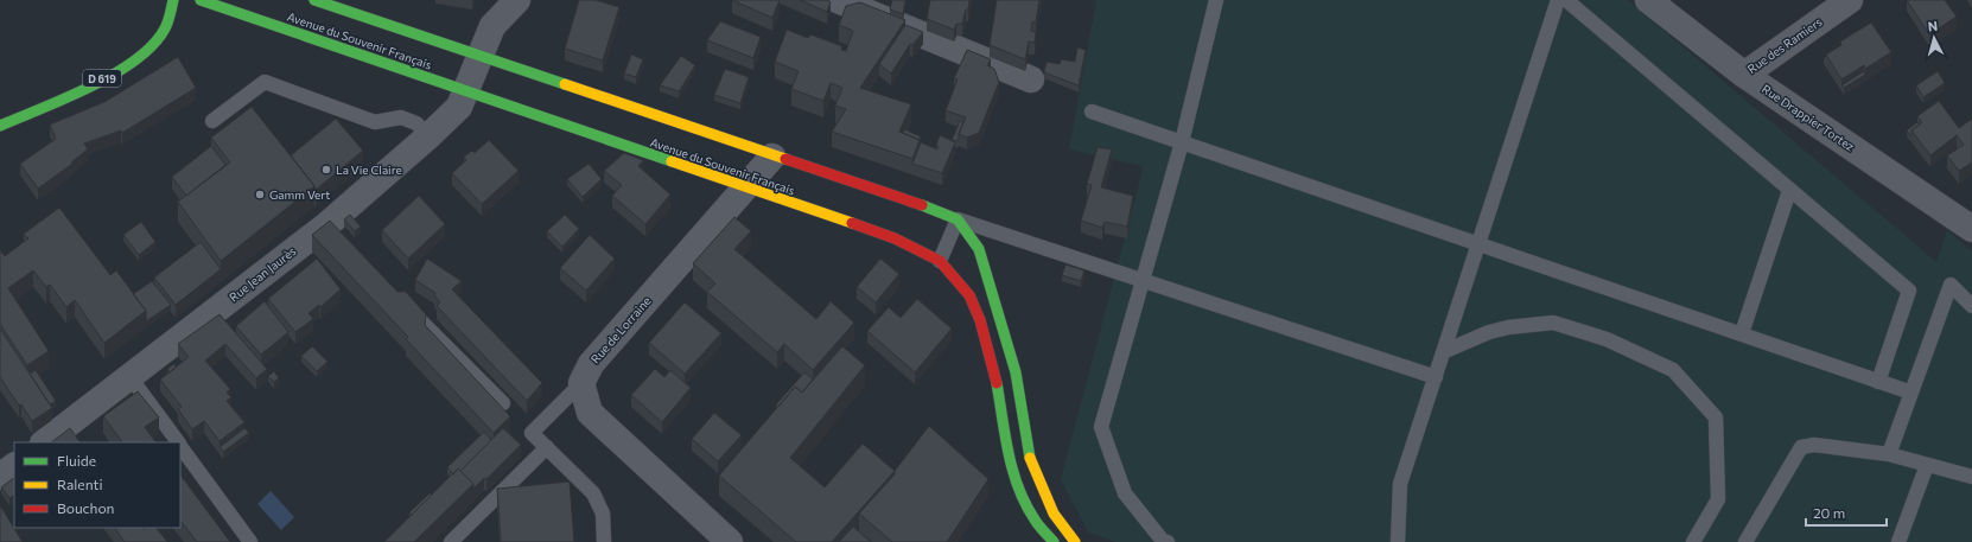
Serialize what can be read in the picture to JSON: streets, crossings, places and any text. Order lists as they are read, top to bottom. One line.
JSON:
{"streets":{"street":["Avenue du Souvenir Français","Rue des Ramiers","D 619","Rue Drappier Tortez","Rue Jean Jaurès","Rue de Lorraine"]},"crossings":[["Avenue du Souvenir Français","Rue Jean Jaurès"],["Avenue du Souvenir Français","Rue de Lorraine"],["Rue des Ramiers","Rue Drappier Tortez"]],"places":["La Vie Claire","Gamm Vert"],"legend":["Fluide","Ralenti","Bouchon"],"scale_bar":"20 m","north":"top"}
